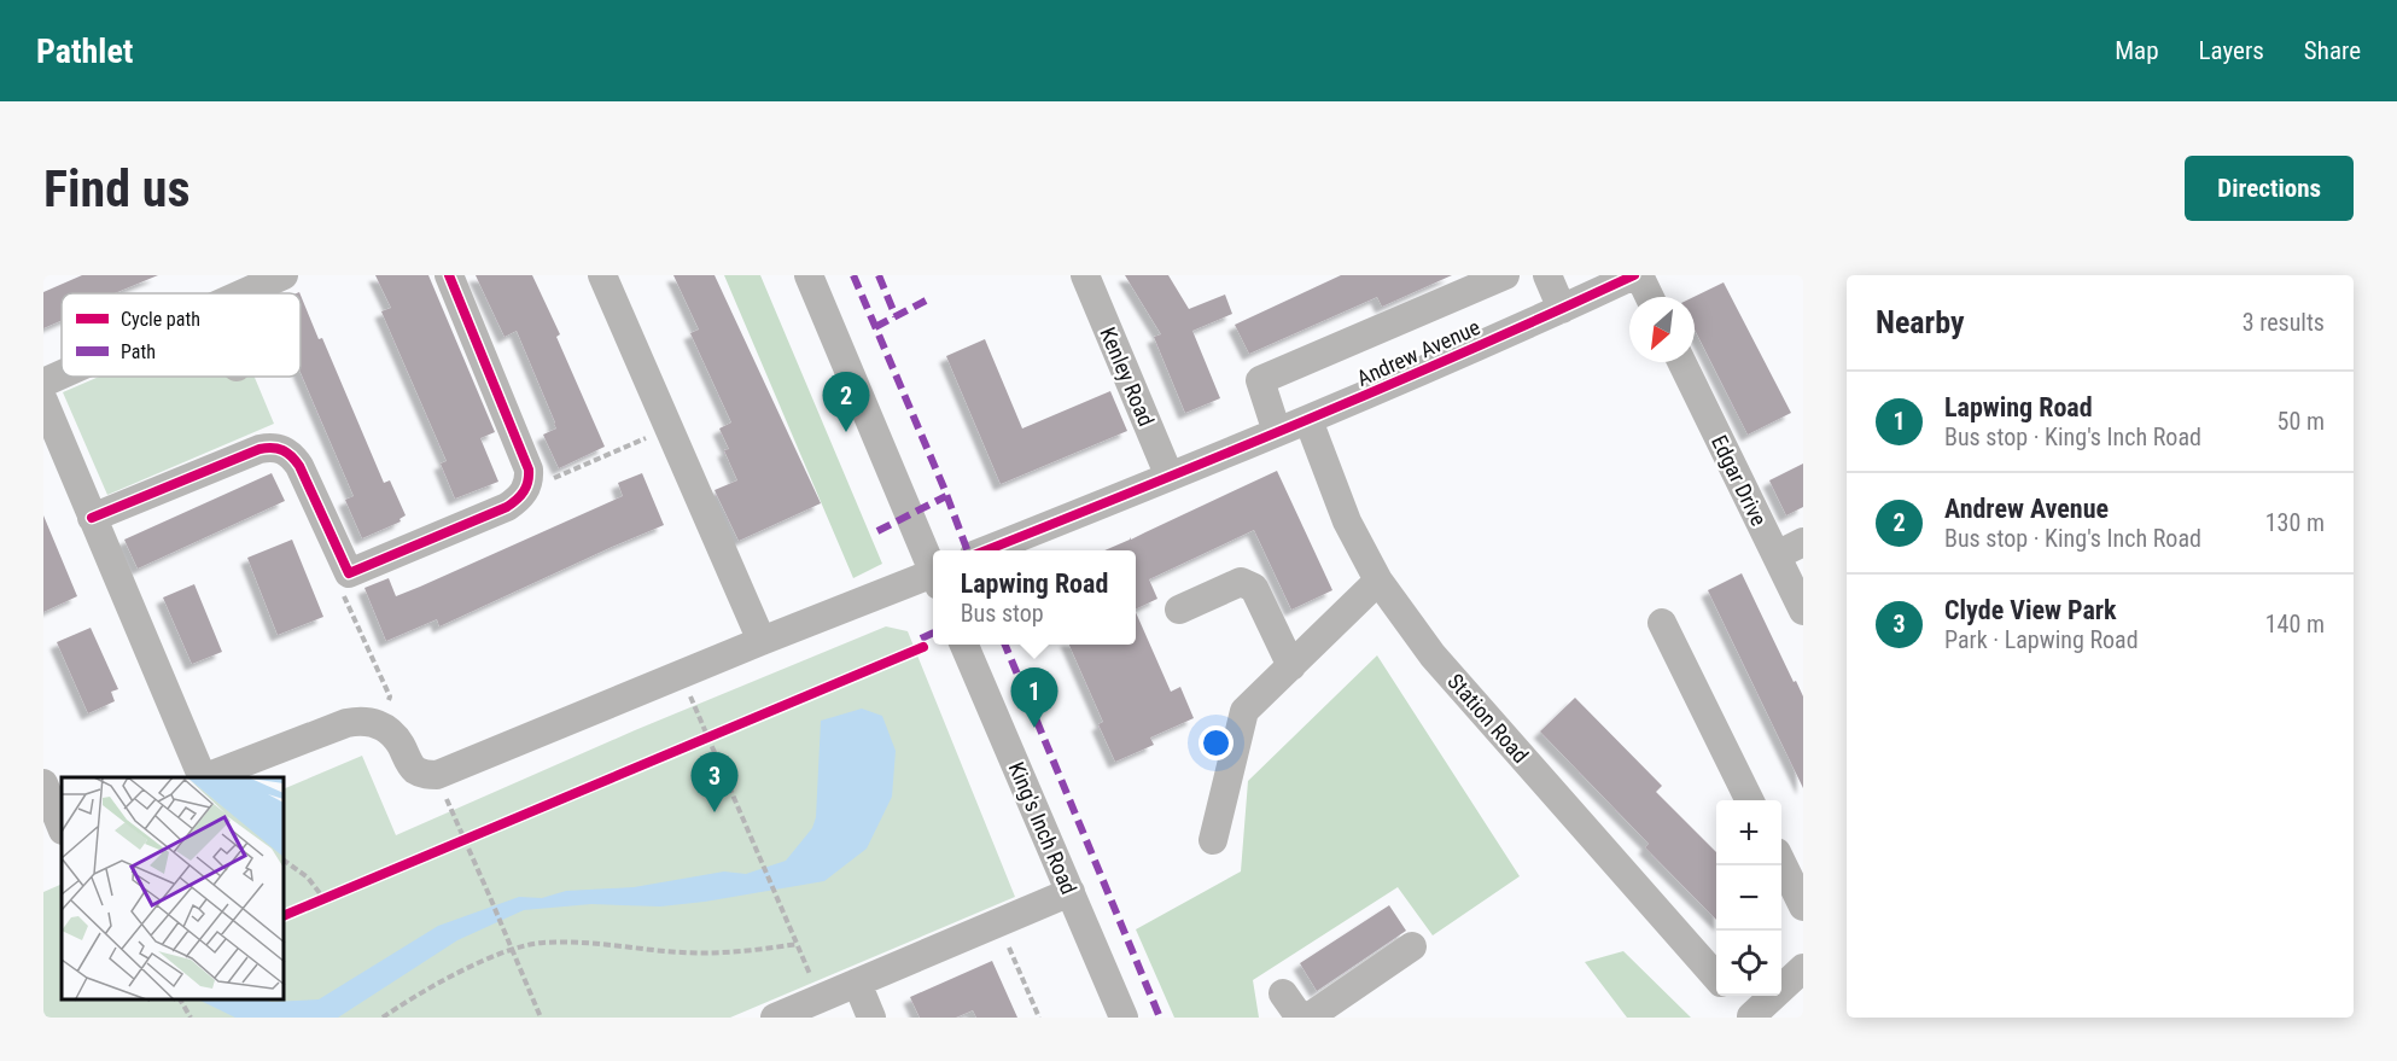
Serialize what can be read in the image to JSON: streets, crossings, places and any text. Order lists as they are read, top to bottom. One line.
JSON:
{"streets":{"street":["Andrew Avenue","Kenley Road","Edgar Drive","Station Road","King's Inch Road"]},"crossings":[["Andrew Avenue","Kenley Road"],["Andrew Avenue","Station Road"]],"legend":["Cycle path","Path"],"north":"bottom left","page":{"header":"Pathlet","nav":["Map","Layers","Share"],"buttons":"Directions","title":"Find us","heading":["Nearby","3 results"],"list":[{"mark":"1","name":"Lapwing Road","note":"Bus stop · King's Inch Road","value":"50 m"},{"mark":"2","name":"Andrew Avenue","note":"Bus stop · King's Inch Road","value":"130 m"},{"mark":"3","name":"Clyde View Park","note":"Park · Lapwing Road","value":"140 m"}],"pins":["2","1","3"],"popup":["Lapwing Road","Bus stop"],"map_buttons":["+","−"]}}
